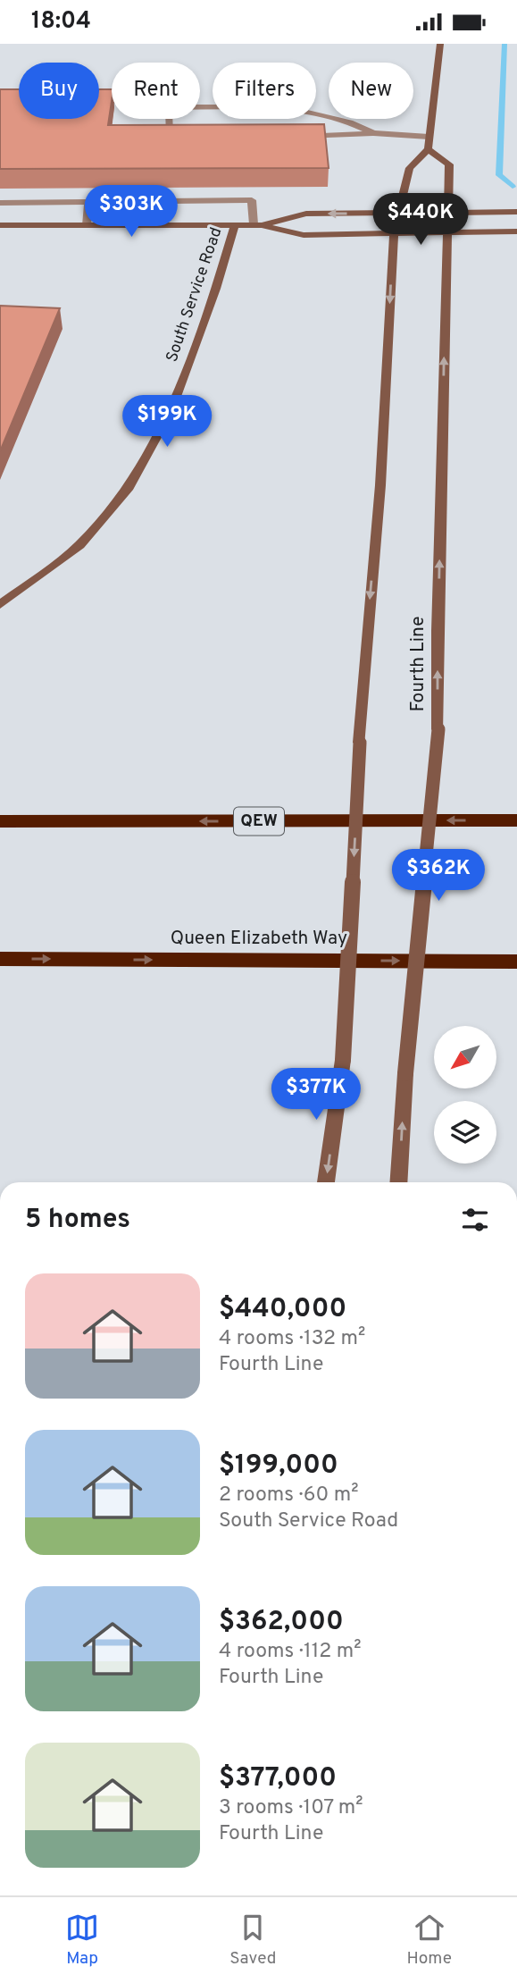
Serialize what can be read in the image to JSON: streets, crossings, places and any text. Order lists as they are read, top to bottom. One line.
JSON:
{"streets":{"highway":["QEW","Queen Elizabeth Way"],"street":["South Service Road","Fourth Line"]},"north":"bottom left","page":{"status":"18:04","chip":["Buy","Rent","Filters","New"],"price":["$303K","$440K","$199K","$362K","$377K"],"heading":"5 homes","list":[{"name":"$440,000","note":"4 rooms · 132 m² · Fourth Line"},{"name":"$199,000","note":"2 rooms · 60 m² · South Service Road"},{"name":"$362,000","note":"4 rooms · 112 m² · Fourth Line"},{"name":"$377,000","note":"3 rooms · 107 m² · Fourth Line"}],"tabs":["Map","Saved","Home"]}}
